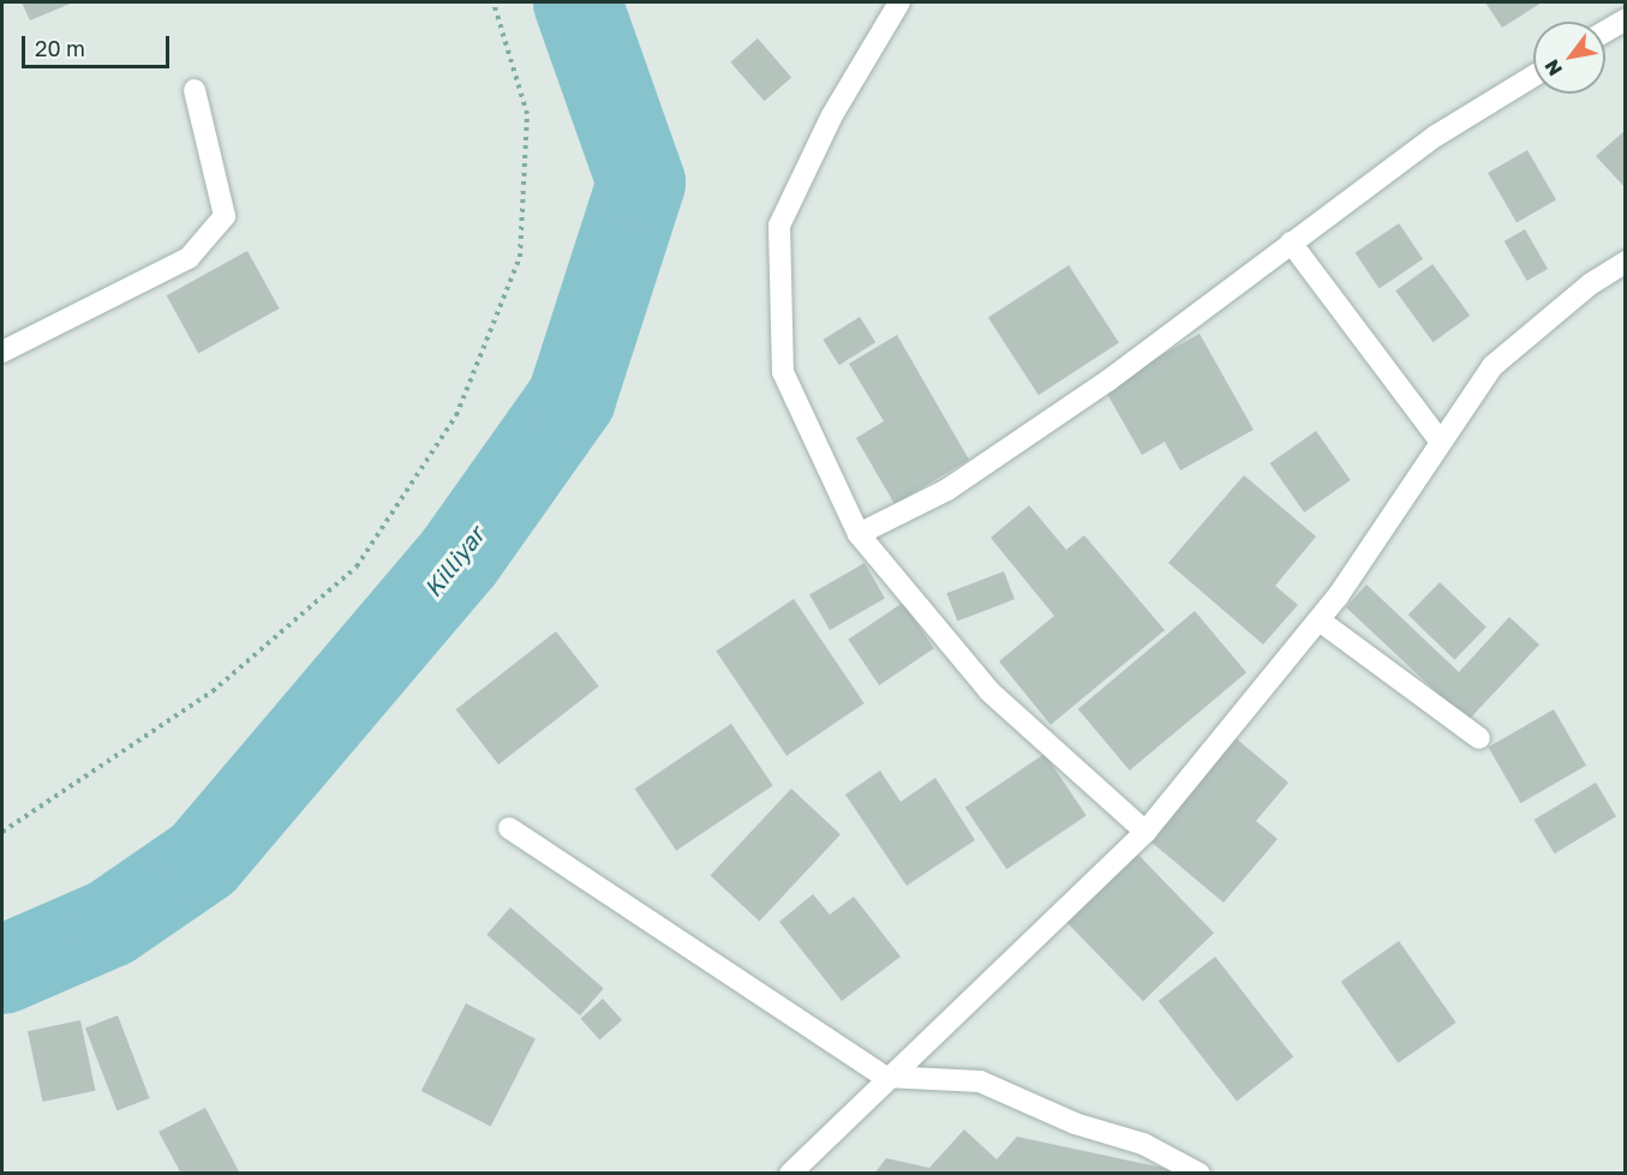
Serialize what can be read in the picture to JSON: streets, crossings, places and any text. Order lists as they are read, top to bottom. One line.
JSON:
{"water":["Killiyar"],"scale_bar":"20 m","north":"bottom left"}
